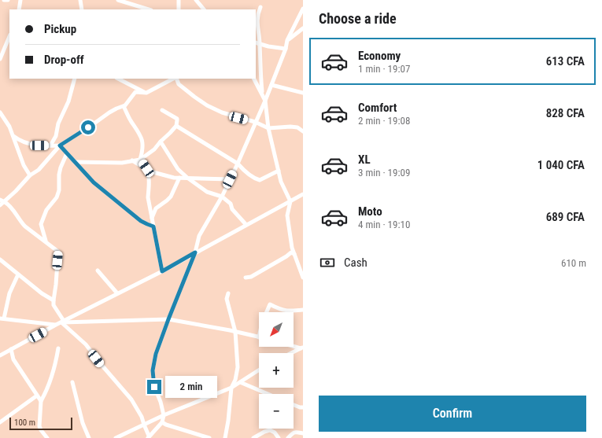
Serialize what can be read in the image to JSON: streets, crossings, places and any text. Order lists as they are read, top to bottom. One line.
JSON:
{"scale_bar":"100 m","north":"bottom left","page":{"heading":"Choose a ride","banner":["Pickup","Drop-off"],"list":[{"name":"Economy","note":"1 min · 19:07","value":"613 CFA"},{"name":"Comfort","note":"2 min · 19:08","value":"828 CFA"},{"name":"XL","note":"3 min · 19:09","value":"1 040 CFA"},{"name":"Moto","note":"4 min · 19:10","value":"689 CFA"}],"pay":["Cash","610 m"],"map_buttons":["+","−"],"bubble":"2 min","buttons":"Confirm","scale":"100 m"}}
